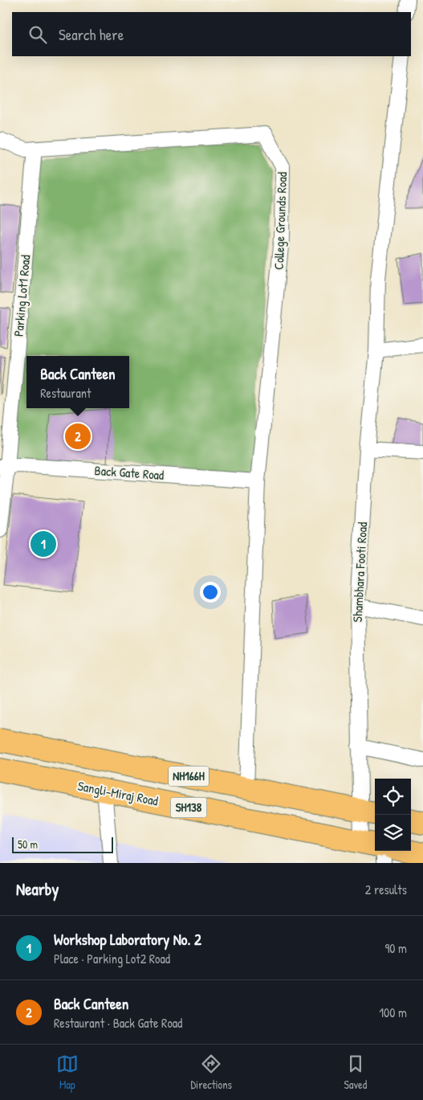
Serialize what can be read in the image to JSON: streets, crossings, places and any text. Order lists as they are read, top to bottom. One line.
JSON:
{"streets":{"highway":["NH166H","Sangli-Miraj Road","SH138"],"street":["College Grounds Road","Parking Lot1 Road","Back Gate Road","Shambhara Footi Road"]},"crossings":[["College Grounds Road","Parking Lot1 Road"],["College Grounds Road","Back Gate Road"],["Parking Lot1 Road","Back Gate Road"],["Shambhara Footi Road","NH166H"],["Shambhara Footi Road","Sangli-Miraj Road"]],"scale_bar":"50 m","page":{"search":"Search here","popup":["Back Canteen","Restaurant"],"pins":["2","1"],"scale":"50 m","heading":["Nearby","2 results"],"list":[{"mark":"1","name":"Workshop Laboratory No. 2","note":"Place · Parking Lot2 Road","value":"90 m"},{"mark":"2","name":"Back Canteen","note":"Restaurant · Back Gate Road","value":"100 m"}],"nav":["Map","Directions","Saved"]}}
